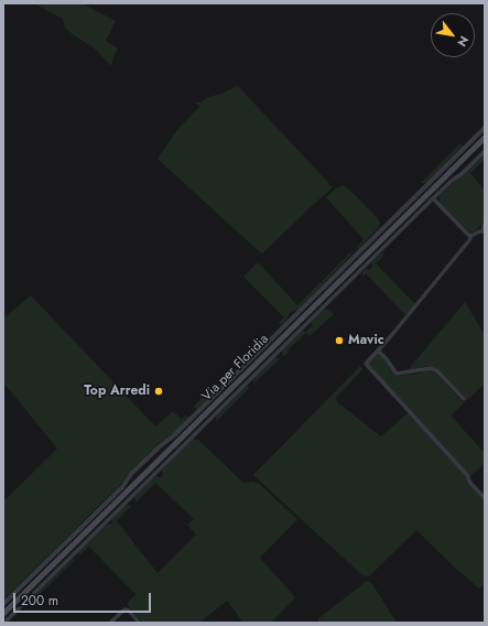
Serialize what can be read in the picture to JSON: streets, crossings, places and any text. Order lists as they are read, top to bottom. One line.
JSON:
{"streets":{"main road":["Via per Floridia"]},"places":["Mavic","Top Arredi"],"scale_bar":"200 m","north":"bottom right"}
